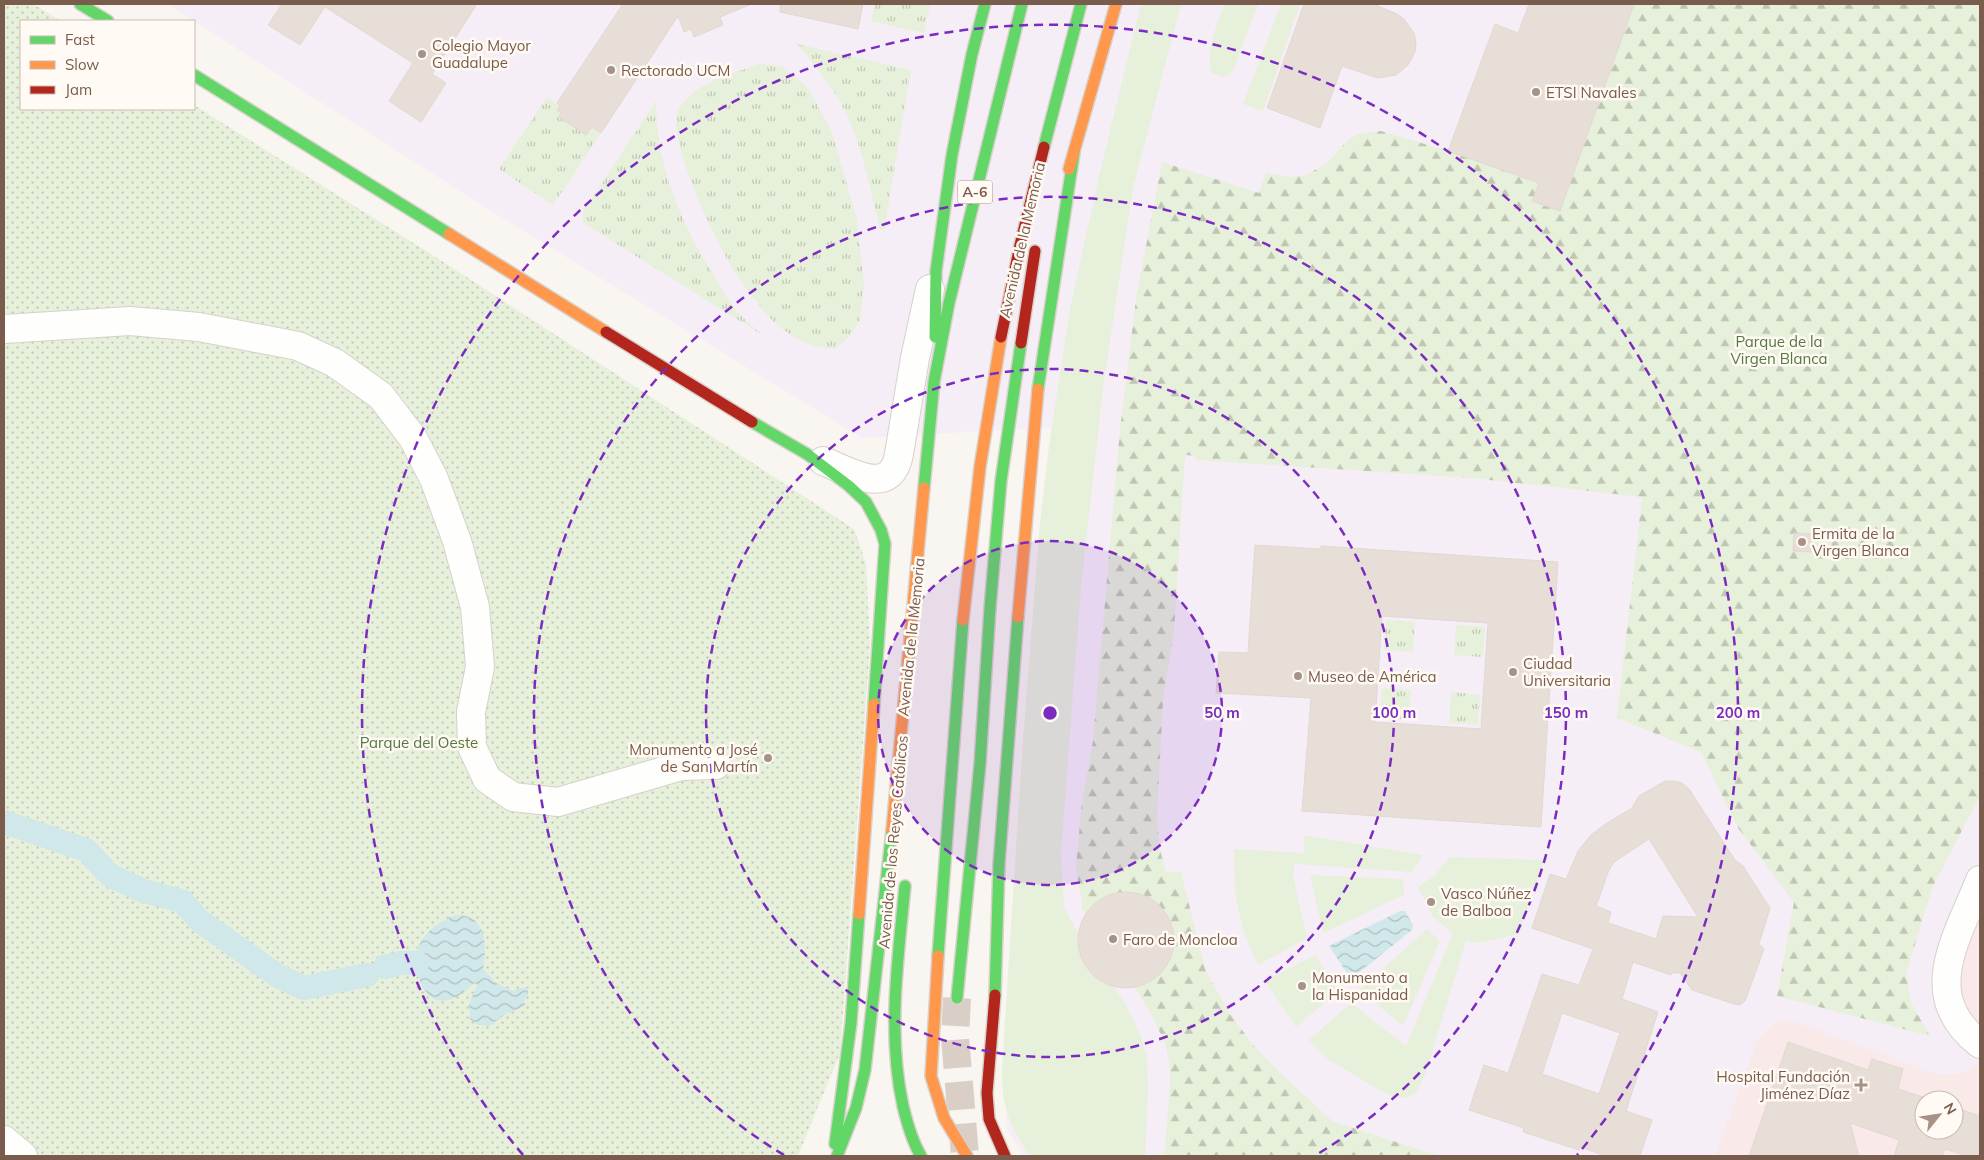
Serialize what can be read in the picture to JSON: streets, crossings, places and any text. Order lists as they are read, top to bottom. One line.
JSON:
{"streets":{"main road":["A-6","Avenida de la Memoria","Avenida de los Reyes Católicos"]},"parks":["Parque de la Virgen Blanca","Parque del Oeste"],"places":{"other":["Colegio Mayor Guadalupe","Rectorado UCM","ETSI Navales","Ermita de la Virgen Blanca","Ciudad Universitaria","Museo de América","Monumento a José de San Martín","Vasco Núñez de Balboa","Faro de Moncloa","Monumento a la Hispanidad"],"health":["Hospital Fundación Jiménez Díaz"]},"legend":["Fast","Slow","Jam"],"north":"top right","rings":["50 m","100 m","150 m","200 m"]}
